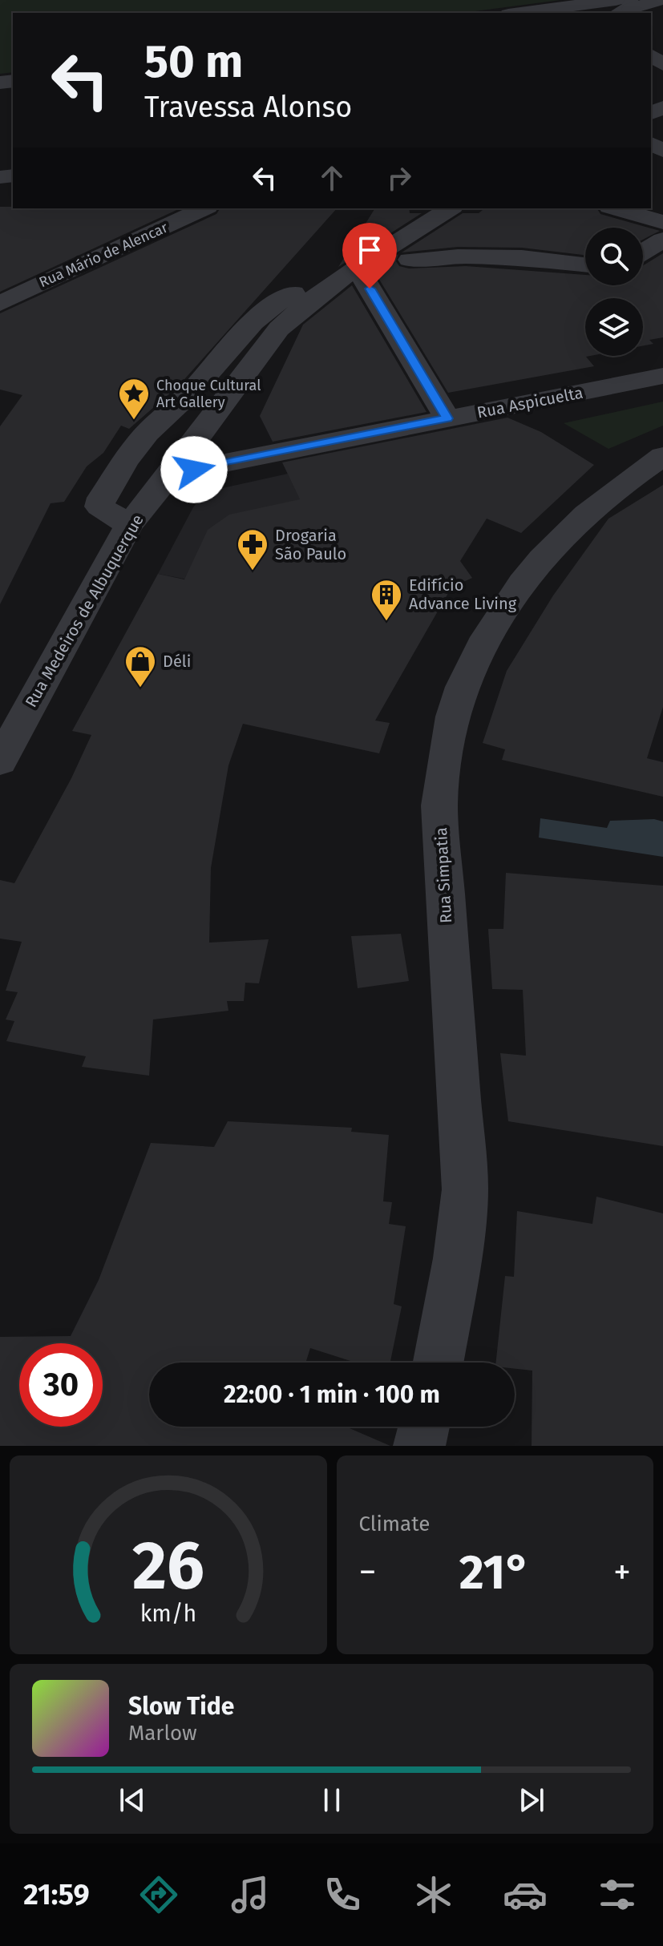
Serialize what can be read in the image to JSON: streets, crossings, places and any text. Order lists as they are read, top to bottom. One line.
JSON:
{"streets":{"street":["Rua Mário de Alencar","Rua Aspicuelta","Rua Medeiros de Albuquerque","Rua Simpatia"]},"crossings":[["Rua Aspicuelta","Rua Medeiros de Albuquerque"]],"places":{"place":["Choque Cultural Art Gallery"],"pharmacy":["Drogaria São Paulo"],"building":["Edifício Advance Living"],"shop":["Déli"]},"page":{"turn":["50 m","Travessa Alonso"],"limit":"30","trip":"22:00 · 1 min · 100 m","tile":"Climate","heat":["−","21°","+"],"song":["Slow Tide","Marlow"],"tabs":"21:59","gauge":["26","km/h"]}}
